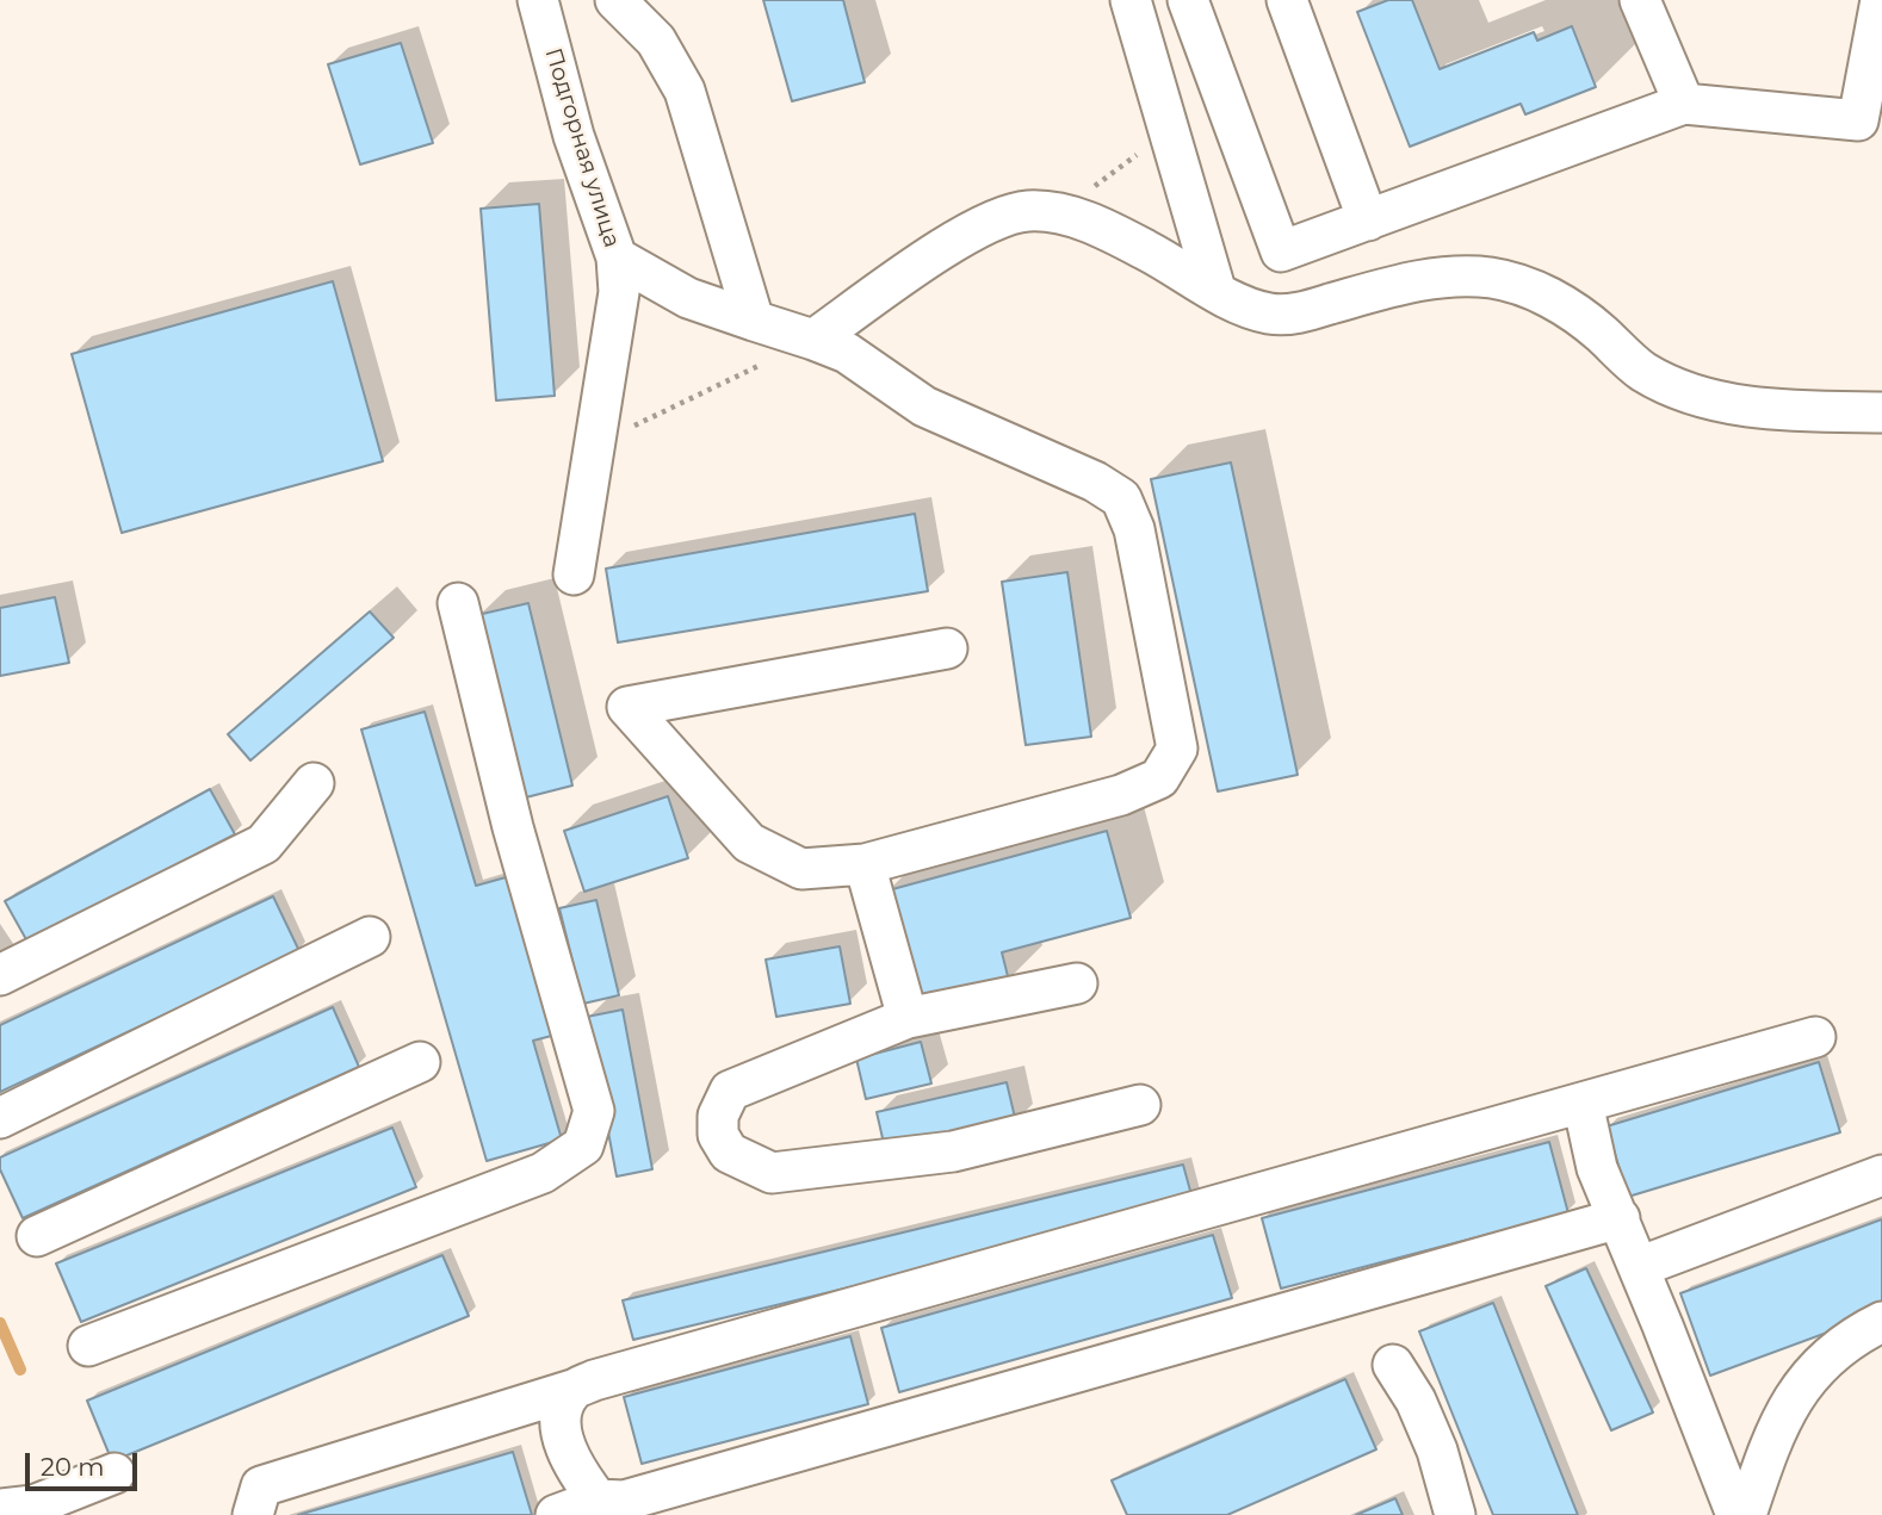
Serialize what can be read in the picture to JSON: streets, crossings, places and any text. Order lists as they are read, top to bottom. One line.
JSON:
{"streets":{"street":["Подгорная улица"]},"scale_bar":"20 m"}
